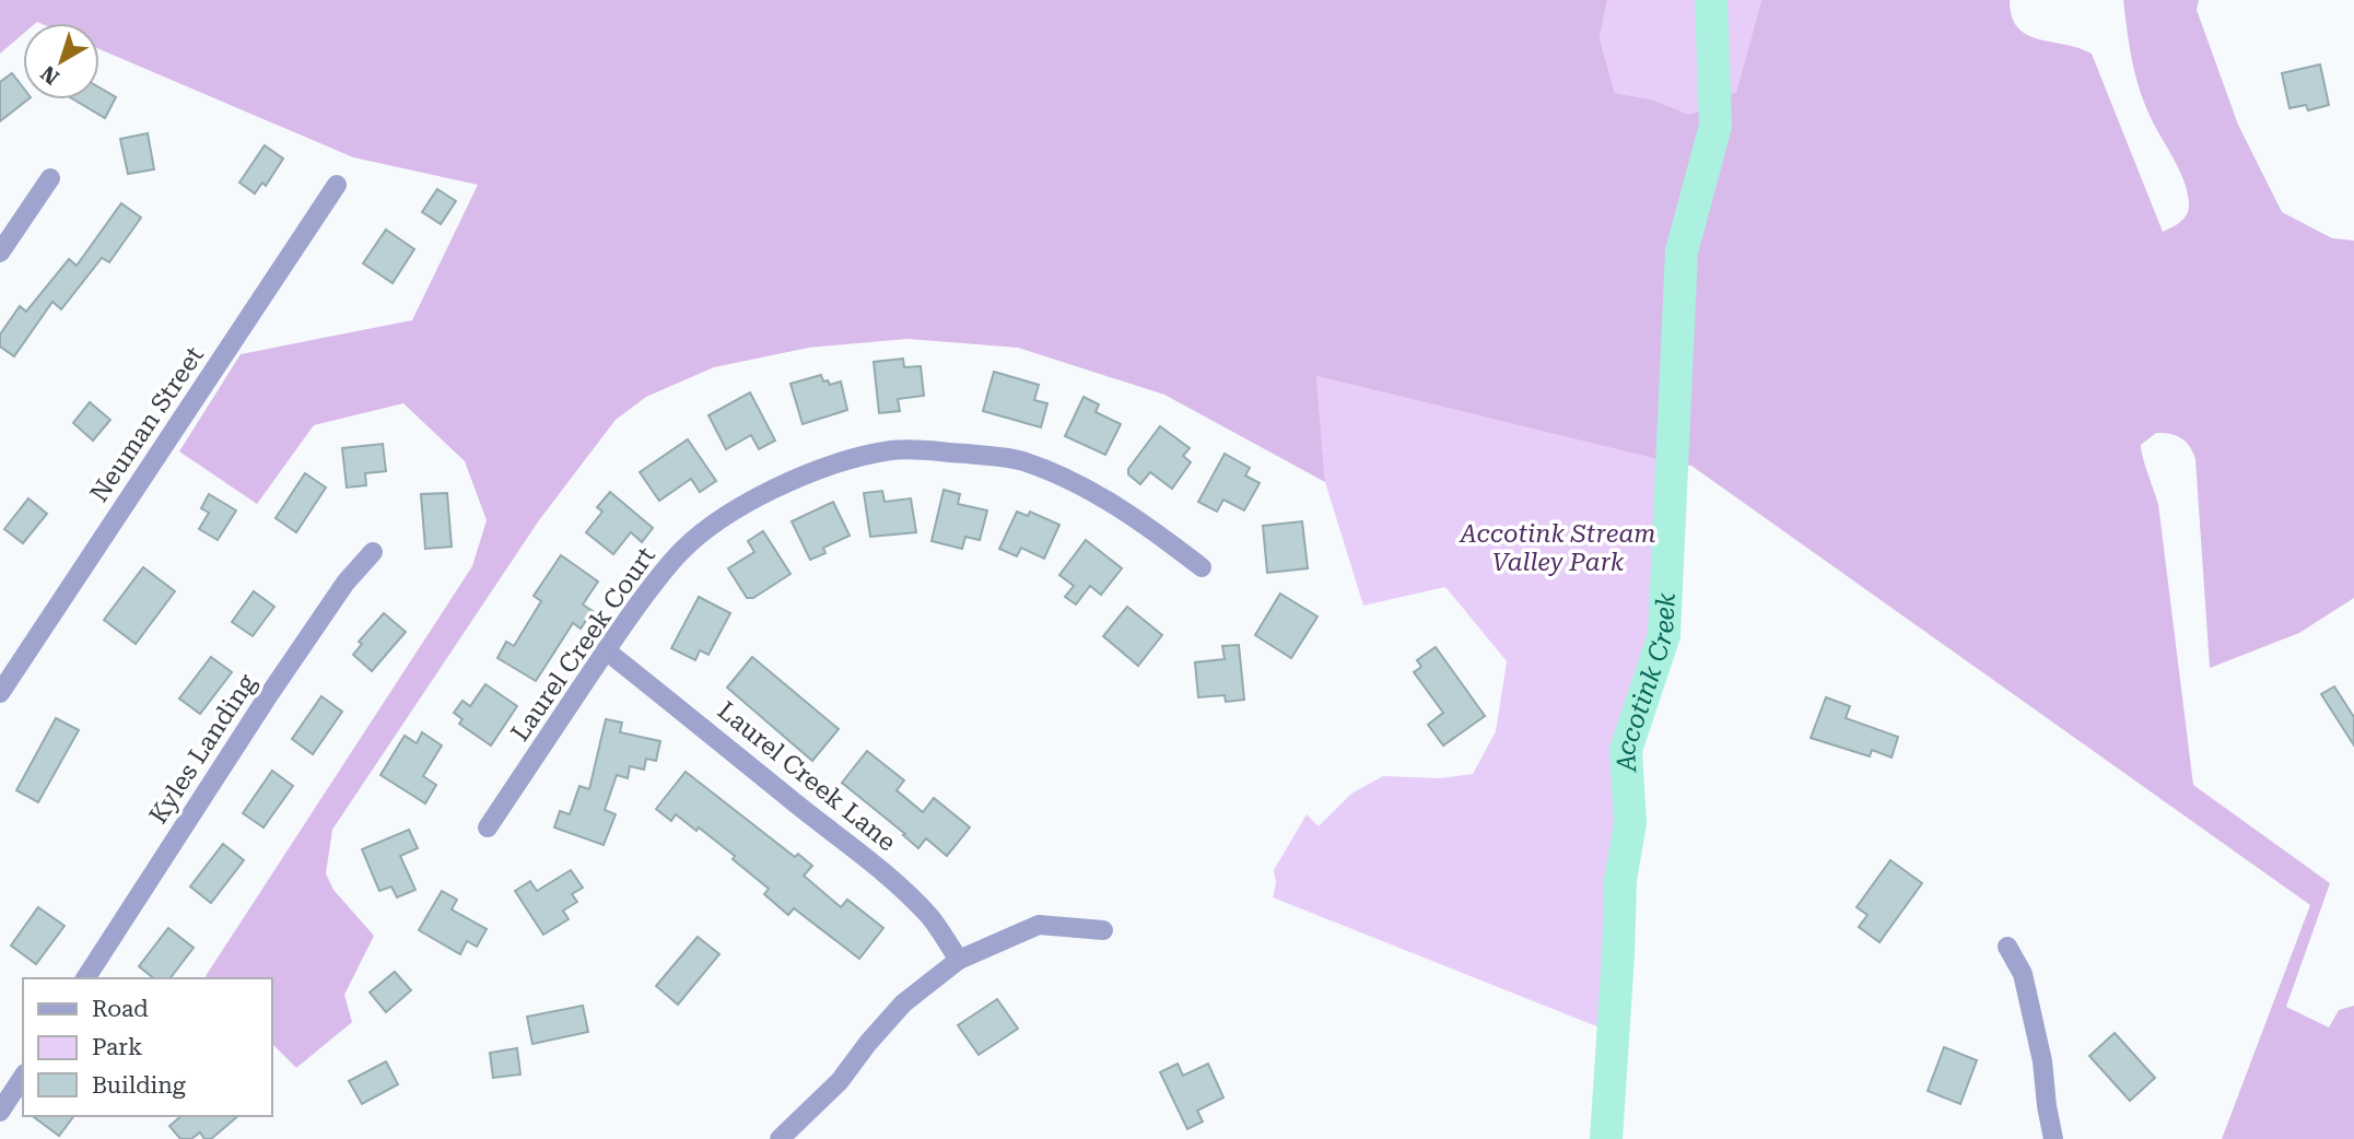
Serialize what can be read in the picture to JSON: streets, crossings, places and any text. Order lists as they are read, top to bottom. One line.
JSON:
{"streets":{"street":["Neuman Street","Laurel Creek Court","Kyles Landing","Laurel Creek Lane"]},"crossings":[["Laurel Creek Court","Laurel Creek Lane"]],"water":["Accotink Creek"],"parks":["Accotink Stream Valley Park"],"legend":["Road","Park","Building"],"north":"bottom left"}
